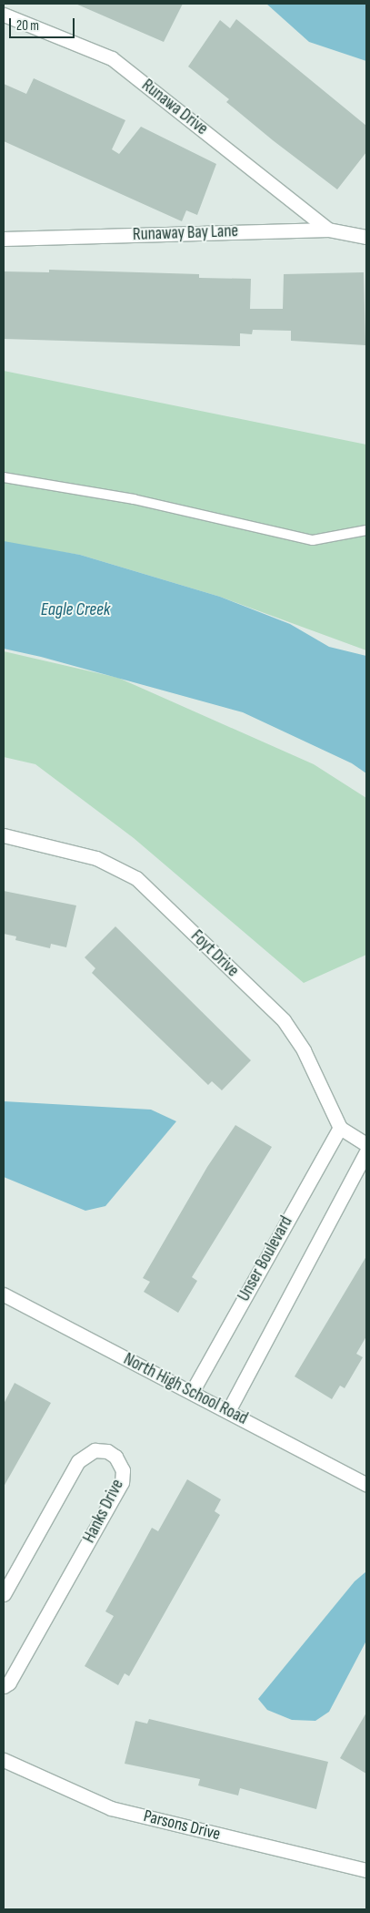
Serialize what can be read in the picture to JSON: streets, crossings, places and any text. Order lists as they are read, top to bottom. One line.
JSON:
{"streets":{"street":["Runawa Drive","Runaway Bay Lane","Foyt Drive","Unser Boulevard","North High School Road","Hanks Drive","Parsons Drive"]},"crossings":[["Runawa Drive","Runaway Bay Lane"],["Foyt Drive","Unser Boulevard"],["Unser Boulevard","North High School Road"]],"water":["Eagle Creek"],"scale_bar":"20 m"}
